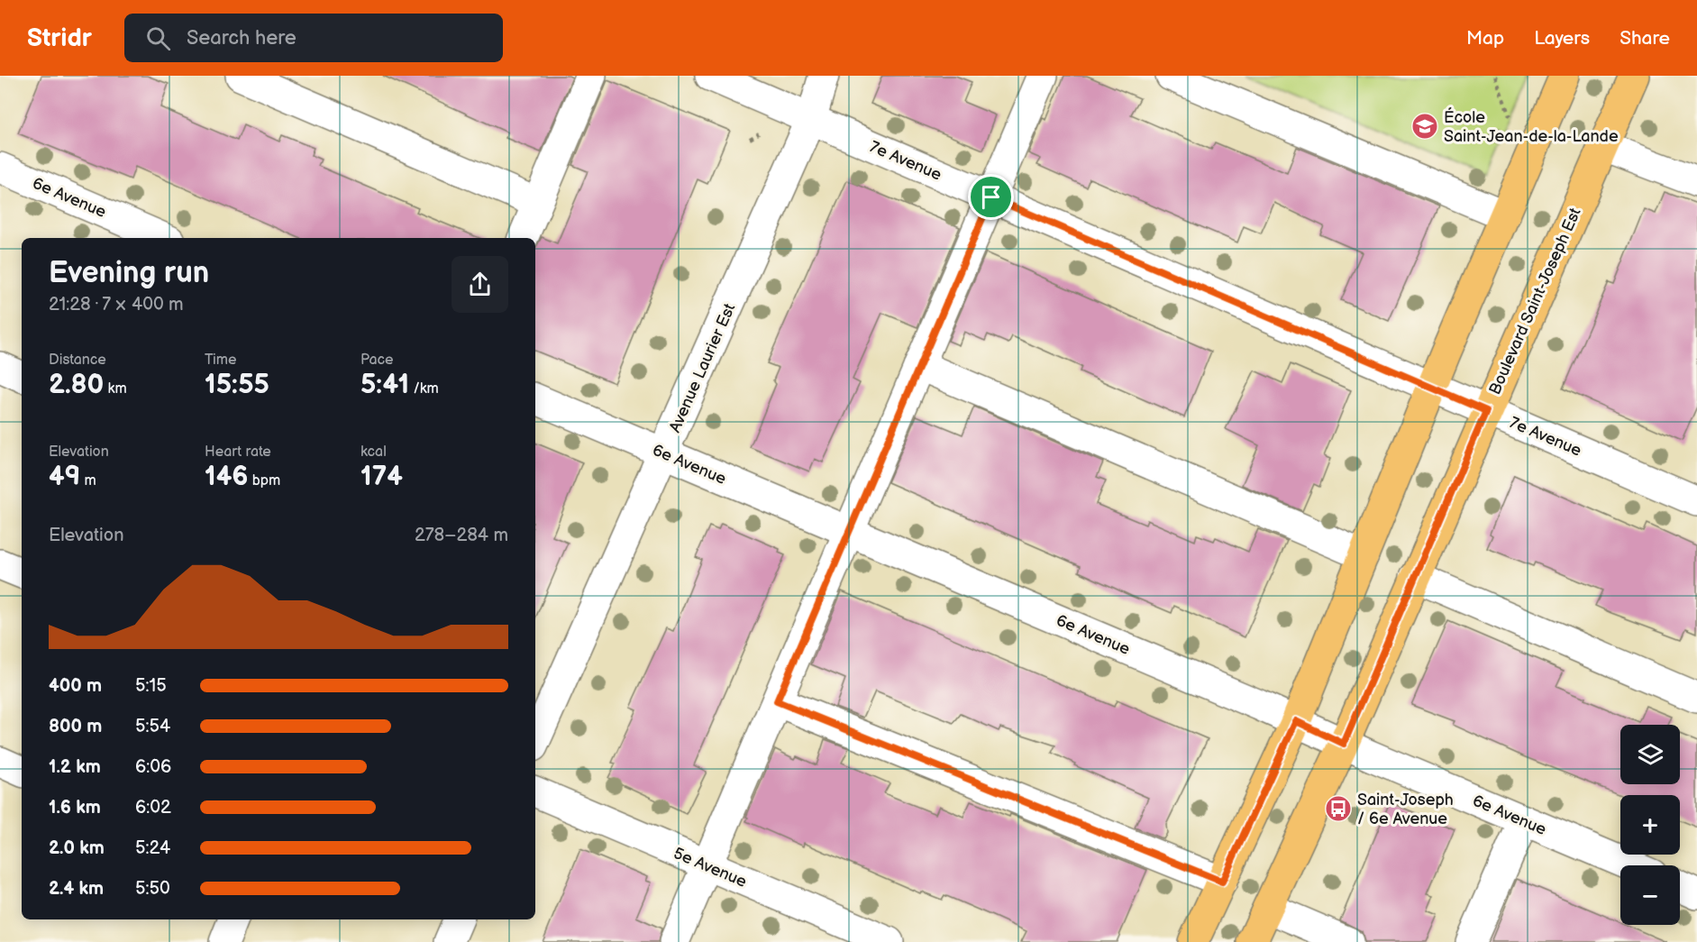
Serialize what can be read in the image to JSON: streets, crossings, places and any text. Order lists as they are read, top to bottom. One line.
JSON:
{"streets":{"main road":["Boulevard Saint-Joseph Est"],"street":["7e Avenue","6e Avenue","Avenue Laurier Est","5e Avenue"]},"crossings":[["7e Avenue","Boulevard Saint-Joseph Est"],["7e Avenue","Avenue Laurier Est"],["6e Avenue","Boulevard Saint-Joseph Est"],["6e Avenue","Avenue Laurier Est"]],"places":{"school or university":["École Saint-Jean-de-la-Lande"],"bus stop":["Saint-Joseph / 6e Avenue"]},"page":{"header":"Stridr","search":"Search here","nav":["Map","Layers","Share"],"heading":["Evening run","21:28 · 7 × 400 m"],"stats":[["Distance","2.80 km"],["Time","15:55"],["Pace","5:41 /km"],["Elevation","49 m"],["Heart rate","146 bpm"],["kcal","174"]],"chart":["Elevation","278–284 m"],"list":[{"name":"400 m","note":"5:15"},{"name":"800 m","note":"5:54"},{"name":"1.2 km","note":"6:06"},{"name":"1.6 km","note":"6:02"},{"name":"2.0 km","note":"5:24"},{"name":"2.4 km","note":"5:50"}],"map_buttons":["+","−"]}}
